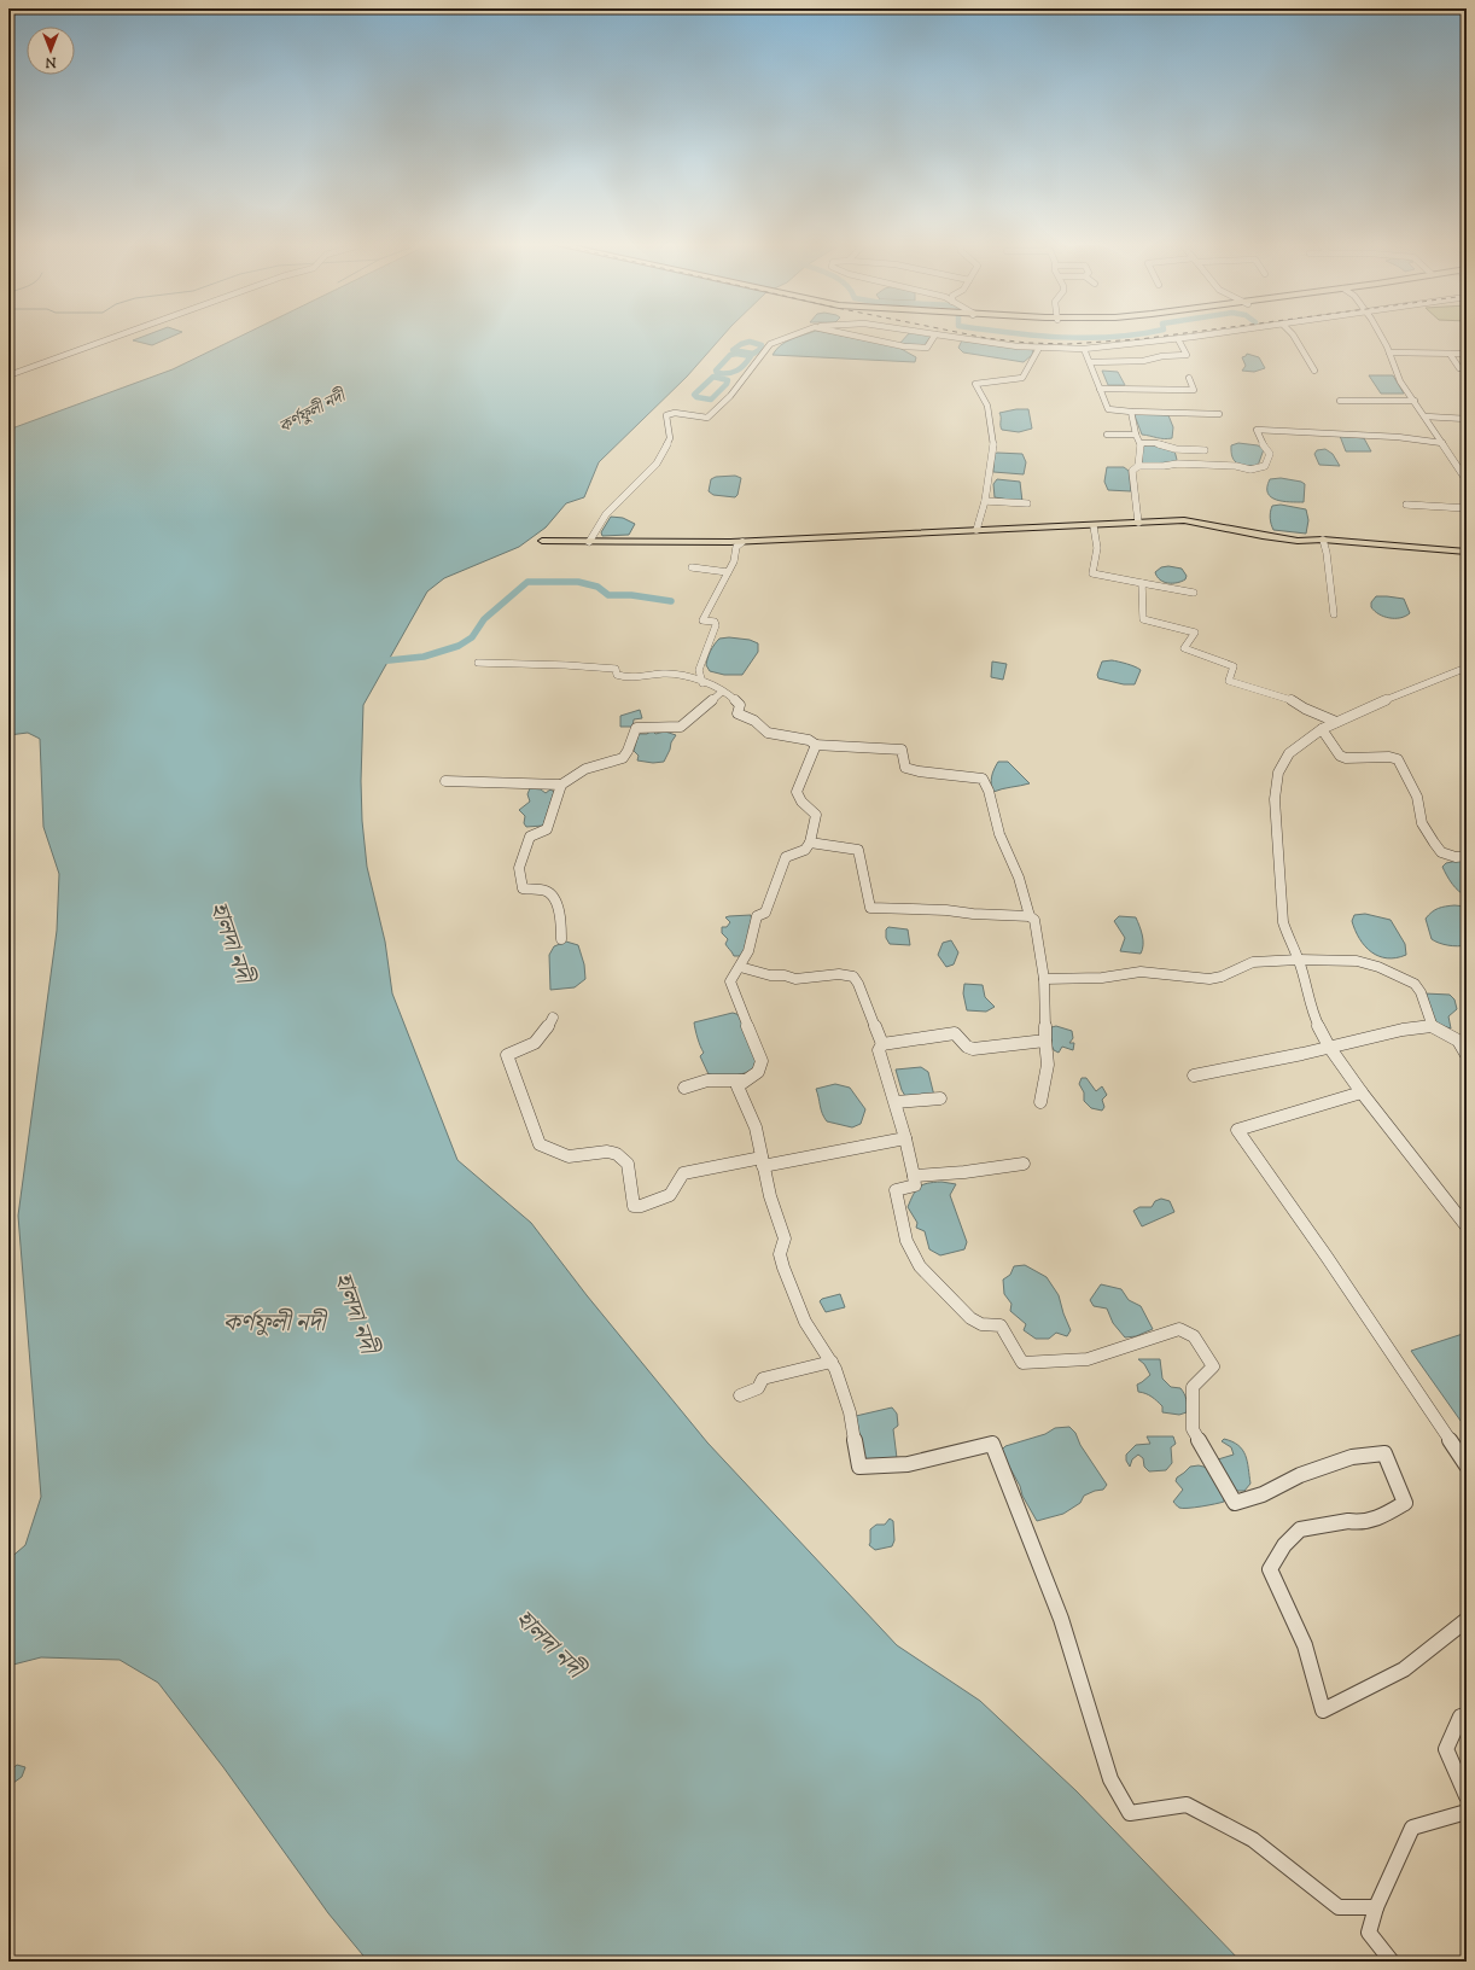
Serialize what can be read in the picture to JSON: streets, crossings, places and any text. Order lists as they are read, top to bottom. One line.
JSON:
{"water":["কর্ণফুলী নদী","হালদা নদী"],"north":"bottom"}
